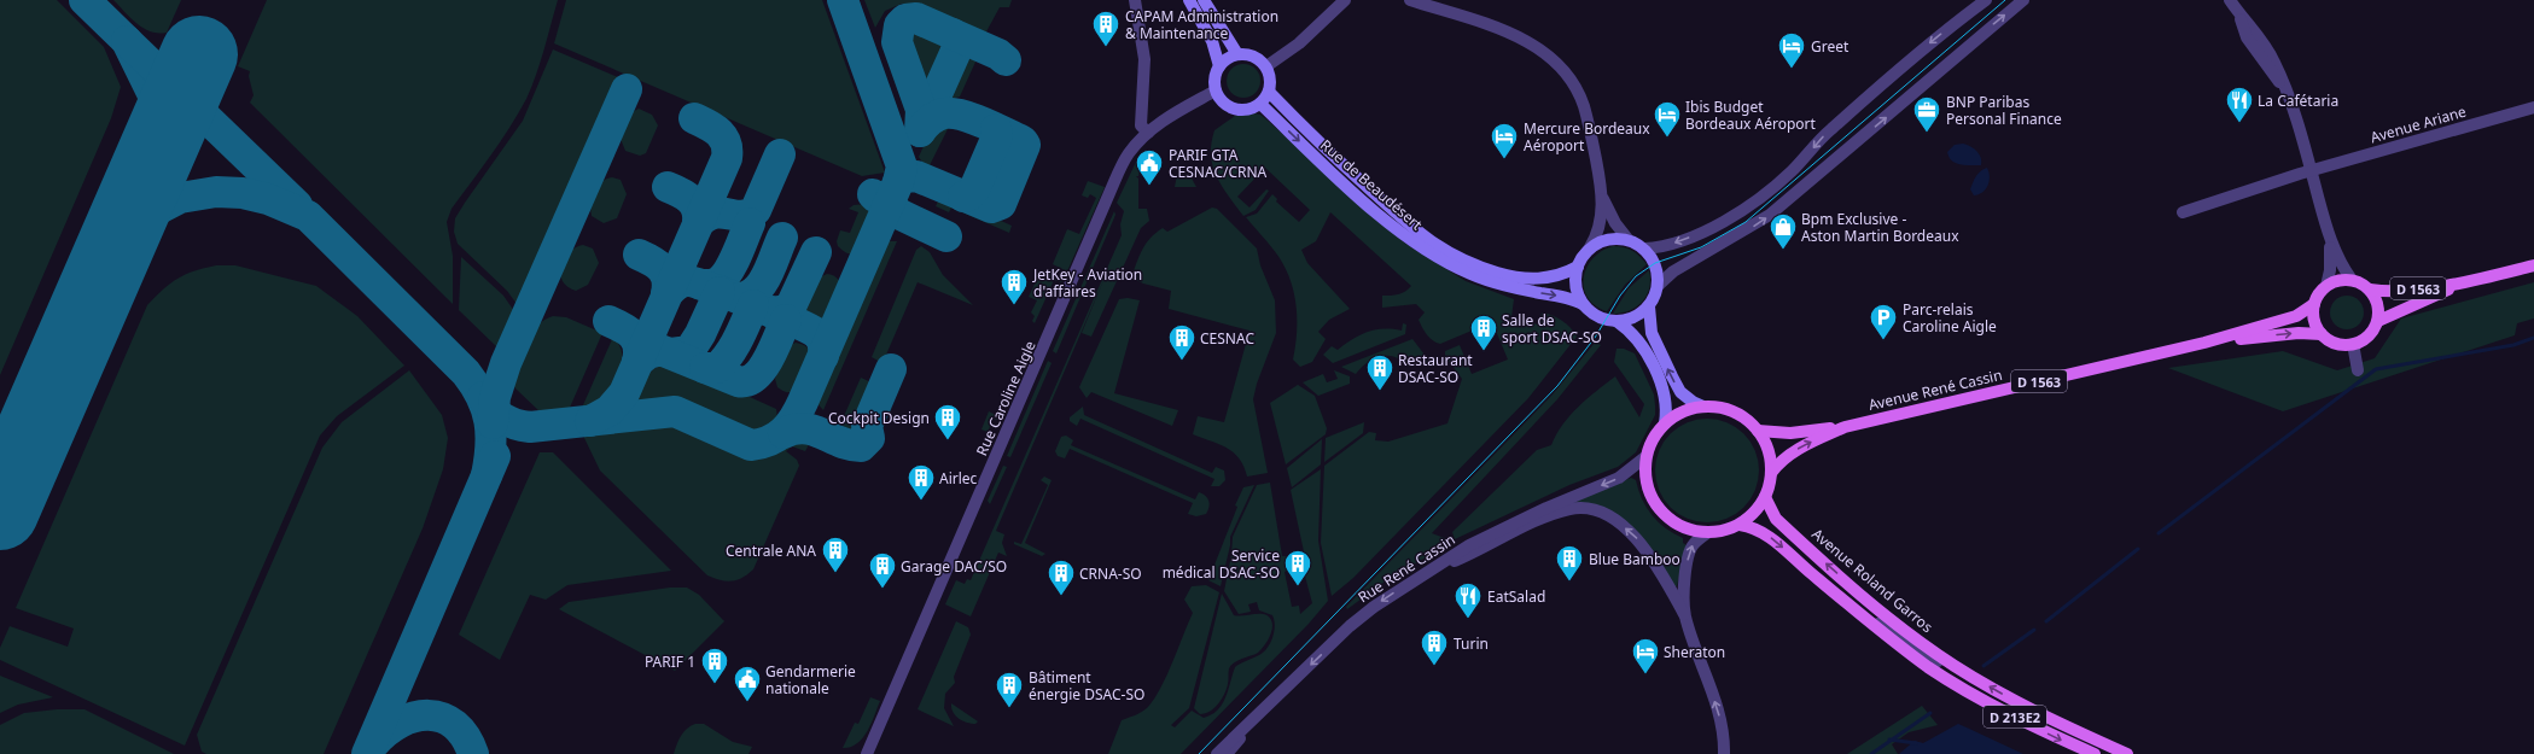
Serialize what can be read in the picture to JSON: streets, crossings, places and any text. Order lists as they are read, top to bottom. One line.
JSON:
{"streets":{"main road":["Rue de Beaudésert","D 1563","Avenue René Cassin","Avenue Roland Garros","D 213E2"],"street":["Avenue Ariane","Rue Caroline Aigle","Rue René Cassin"]},"crossings":[["Rue de Beaudésert","Rue Caroline Aigle"],["D 1563","Avenue René Cassin"],["D 1563","Rue René Cassin"],["D 1563","Avenue Roland Garros"],["D 1563","D 213E2"],["Avenue René Cassin","Rue René Cassin"],["Avenue René Cassin","Avenue Roland Garros"],["Avenue René Cassin","D 213E2"],["Rue René Cassin","Avenue Roland Garros"],["Rue René Cassin","D 213E2"],["Avenue Roland Garros","D 213E2"]],"one_way":["Rue René Cassin"],"places":{"building":["CAPAM Administration & Maintenance","JetKey - Aviation d'affaires","Salle de sport DSAC-SO","CESNAC","Restaurant DSAC-SO","Cockpit Design","Airlec","Centrale ANA","Blue Bamboo","Service médical DSAC-SO","Garage DAC/SO","CRNA-SO","Turin","PARIF 1","Bâtiment énergie DSAC-SO"],"hotel":["Greet","Ibis Budget Bordeaux Aéroport","Mercure Bordeaux Aéroport","Sheraton"],"restaurant":["La Cafétaria","EatSalad"],"office":["BNP Paribas Personal Finance"],"public building":["PARIF GTA CESNAC/CRNA","Gendarmerie nationale"],"shop":["Bpm Exclusive - Aston Martin Bordeaux"],"parking":["Parc-relais Caroline Aigle"]}}
